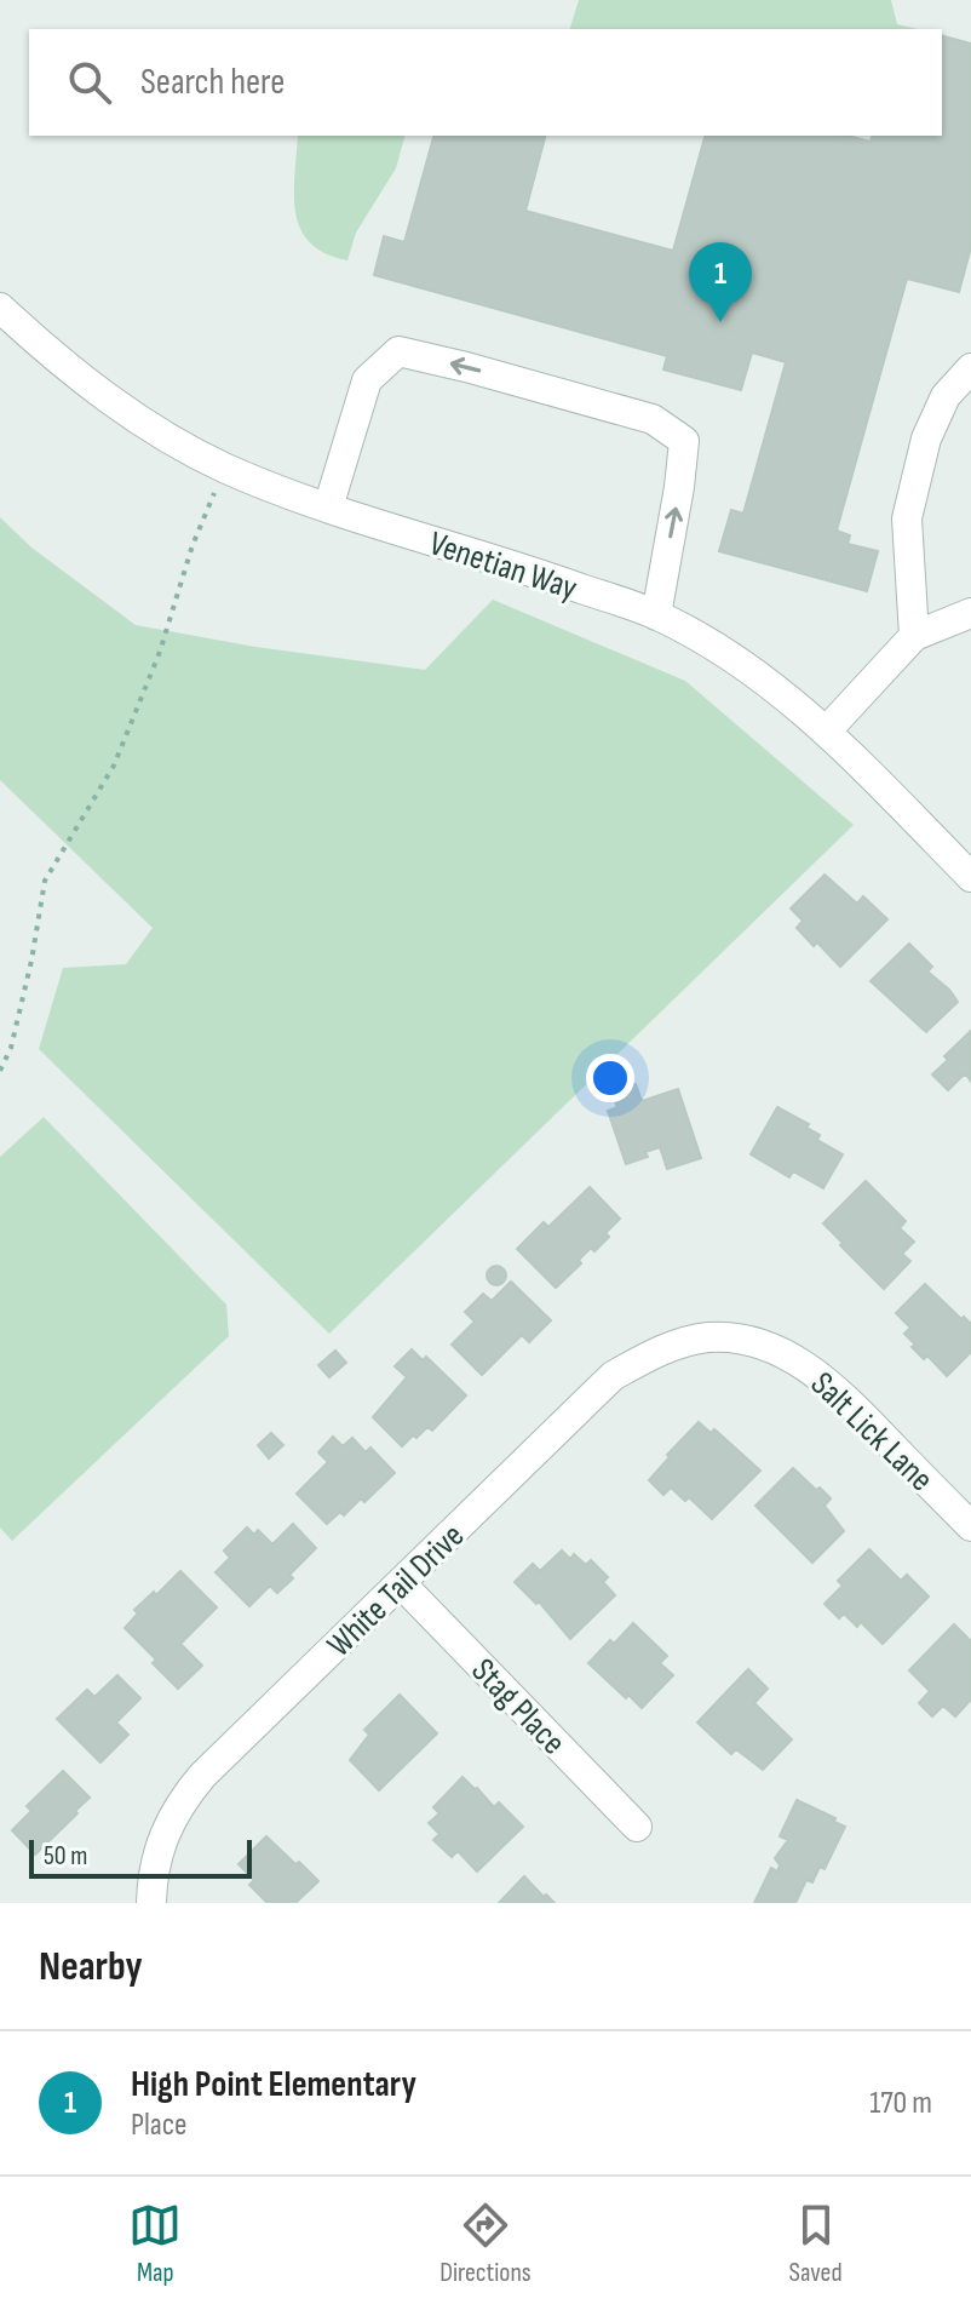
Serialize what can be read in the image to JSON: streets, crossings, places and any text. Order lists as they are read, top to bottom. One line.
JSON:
{"streets":{"street":["Venetian Way","Salt Lick Lane","White Tail Drive","Stag Place"]},"crossings":[["Salt Lick Lane","White Tail Drive"],["White Tail Drive","Stag Place"]],"scale_bar":"50 m","page":{"search":"Search here","pins":"1","scale":"50 m","heading":"Nearby","list":[{"mark":"1","name":"High Point Elementary","note":"Place","value":"170 m"}],"nav":["Map","Directions","Saved"]}}
